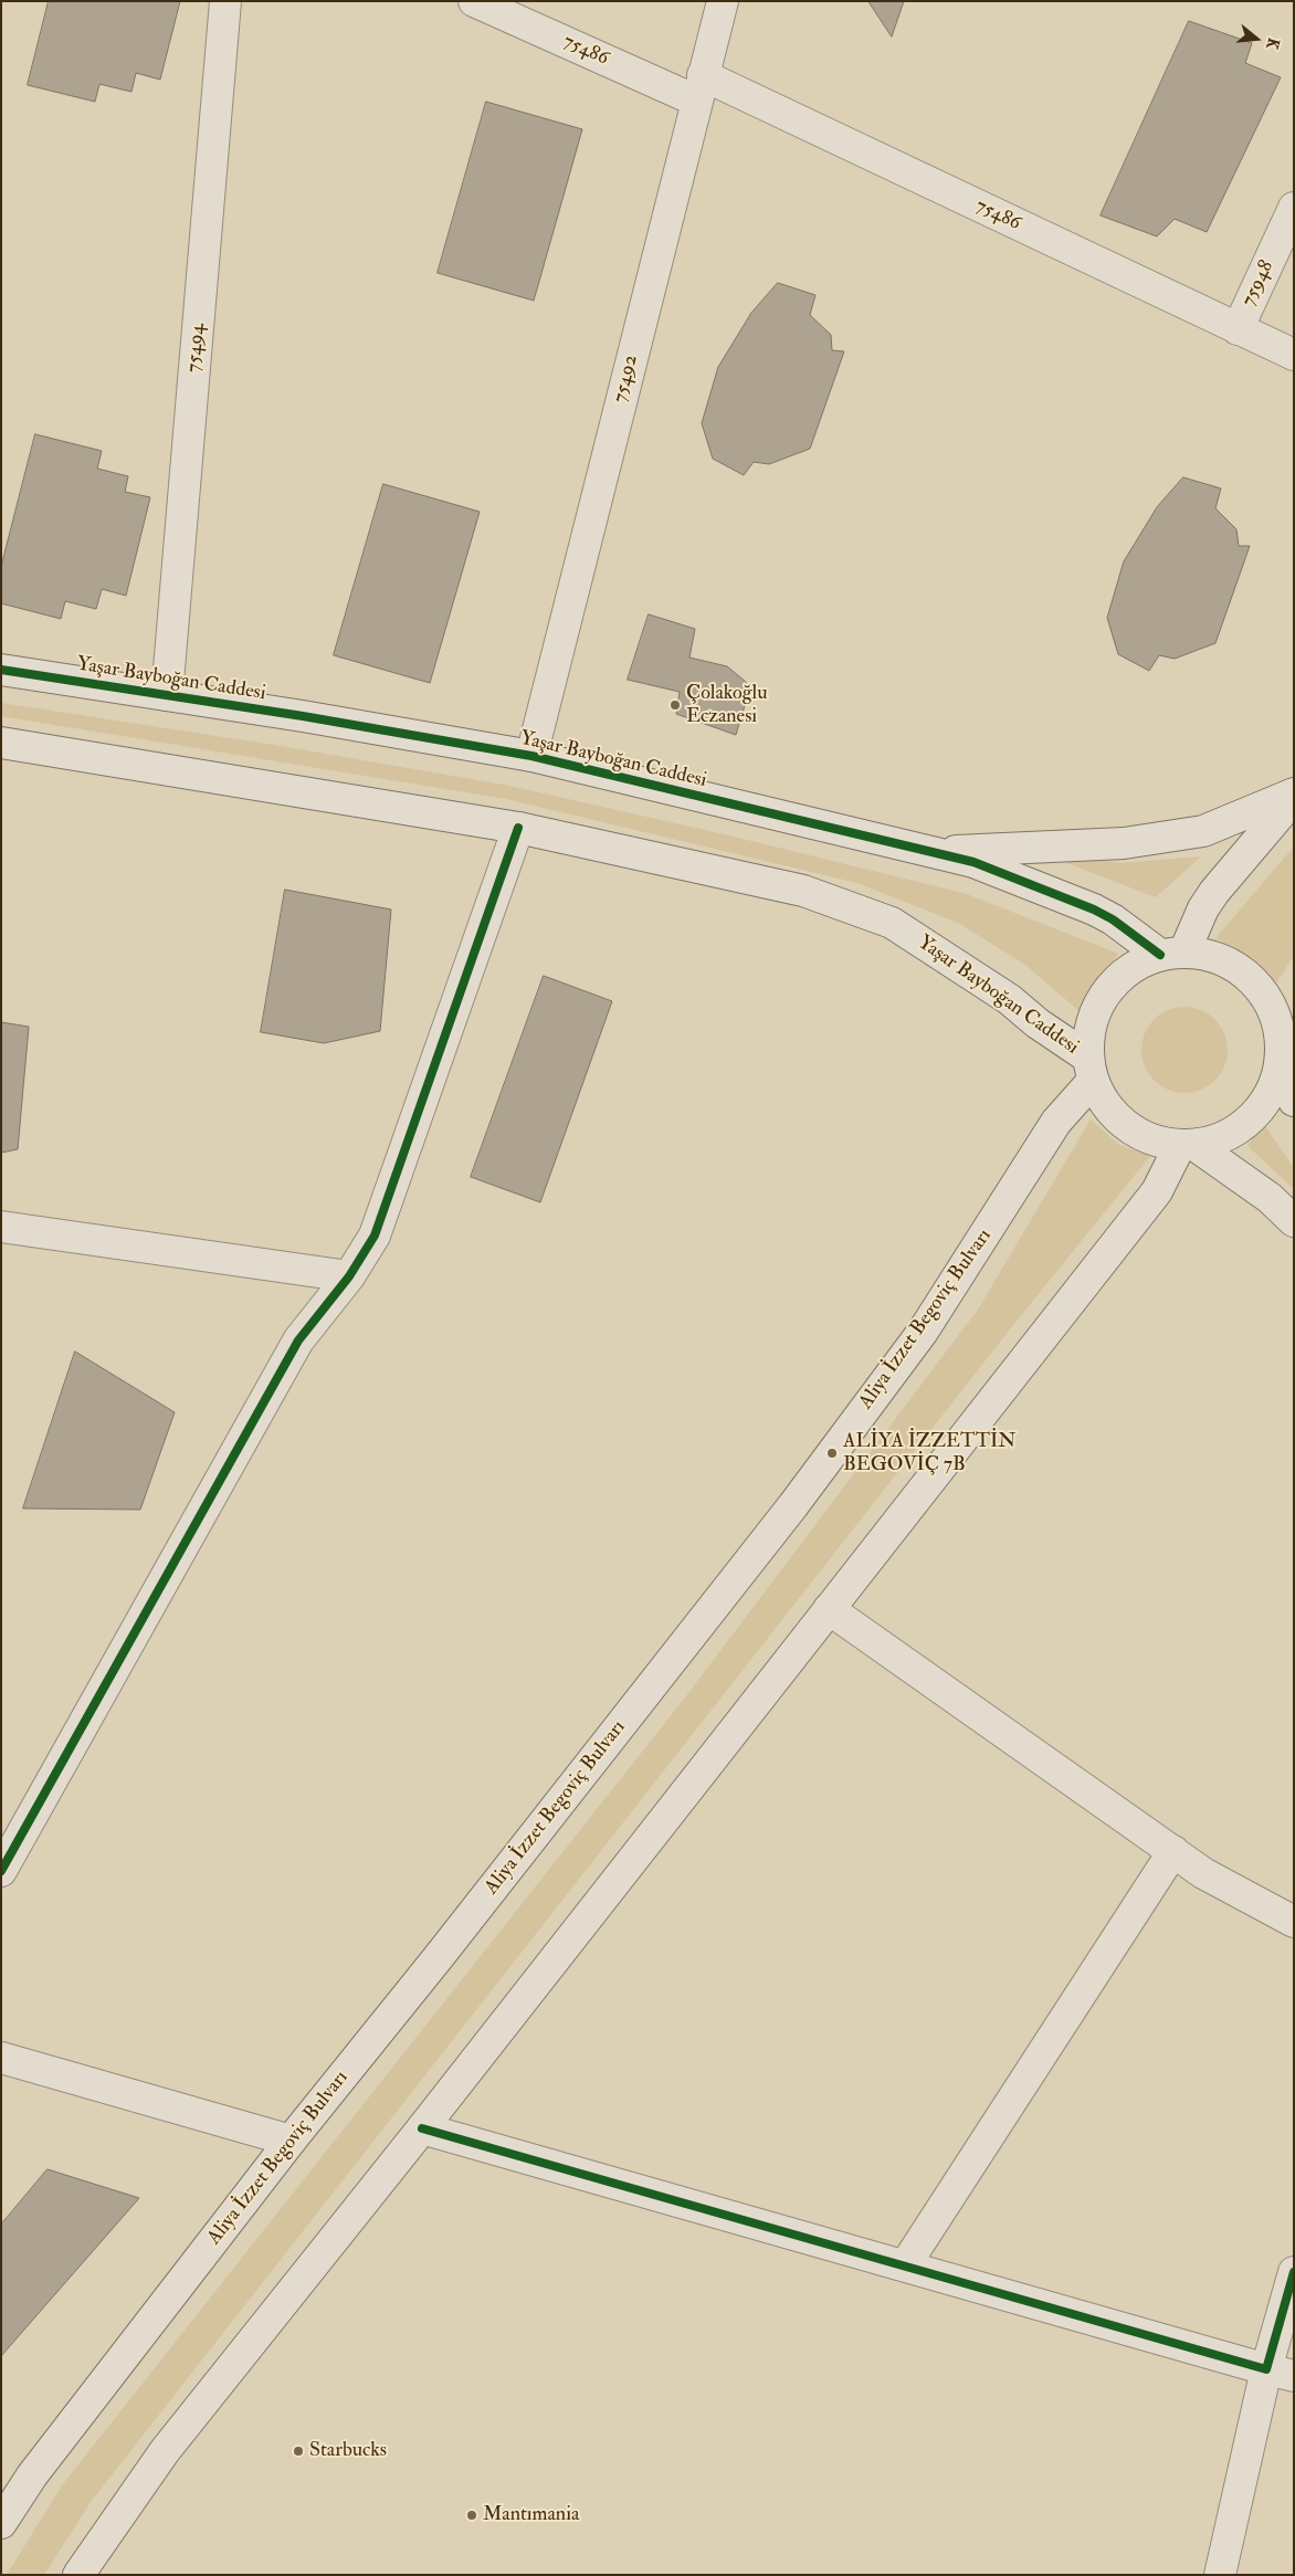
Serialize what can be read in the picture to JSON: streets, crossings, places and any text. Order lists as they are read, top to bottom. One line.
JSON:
{"streets":{"street":["75486","75948","75494","75492","Yaşar Bayboğan Caddesi","Aliya İzzet Begoviç Bulvarı"]},"crossings":[["75486","75948"],["75486","75492"],["75494","Yaşar Bayboğan Caddesi"],["75492","Yaşar Bayboğan Caddesi"],["Yaşar Bayboğan Caddesi","Aliya İzzet Begoviç Bulvarı"]],"places":["Çolakoğlu Eczanesi","ALİYA İZZETTİN BEGOVİÇ 7B","Starbucks","Mantımania"],"north":"right"}
